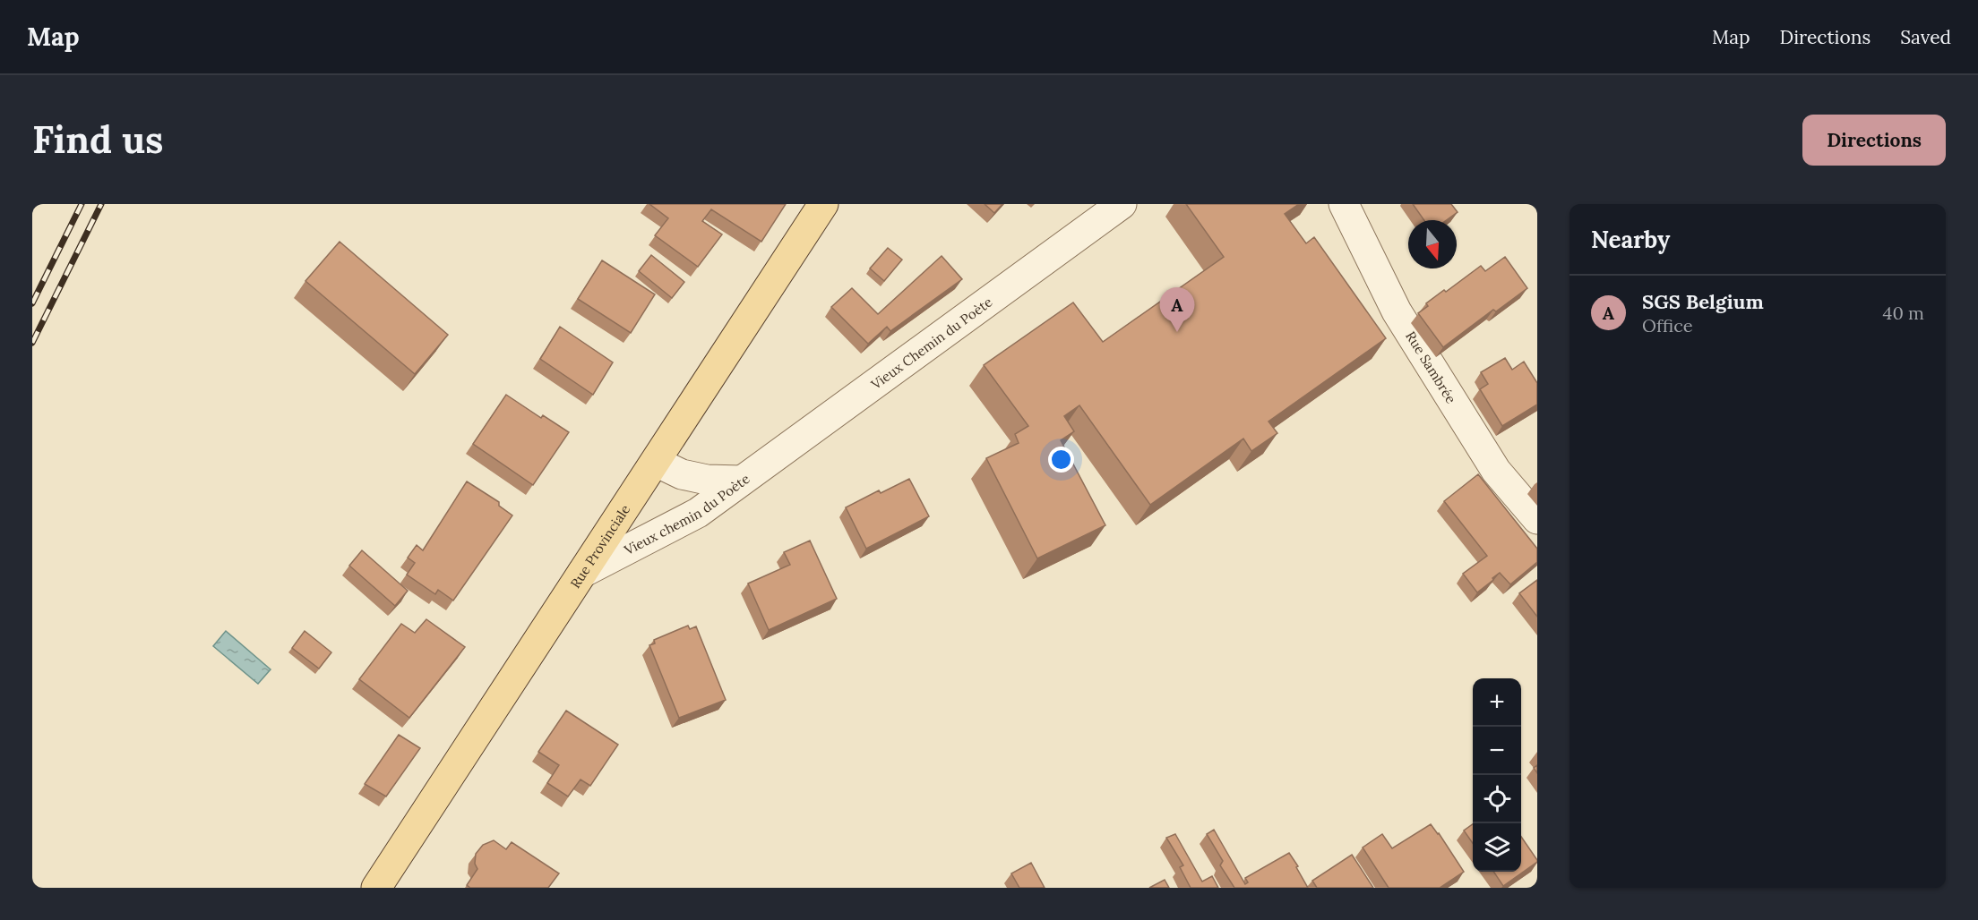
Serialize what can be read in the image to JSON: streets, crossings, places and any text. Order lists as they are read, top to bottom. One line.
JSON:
{"streets":{"main road":["Rue Provinciale"],"street":["Vieux Chemin du Poète","Rue Sambrée","Vieux chemin du Poète"]},"crossings":[["Vieux Chemin du Poète","Vieux chemin du Poète"],["Vieux chemin du Poète","Rue Provinciale"]],"north":"bottom","page":{"header":"Map","nav":["Map","Directions","Saved"],"buttons":"Directions","title":"Find us","heading":"Nearby","list":[{"mark":"A","name":"SGS Belgium","note":"Office","value":"40 m"}],"pins":"A","map_buttons":["+","−"]}}
